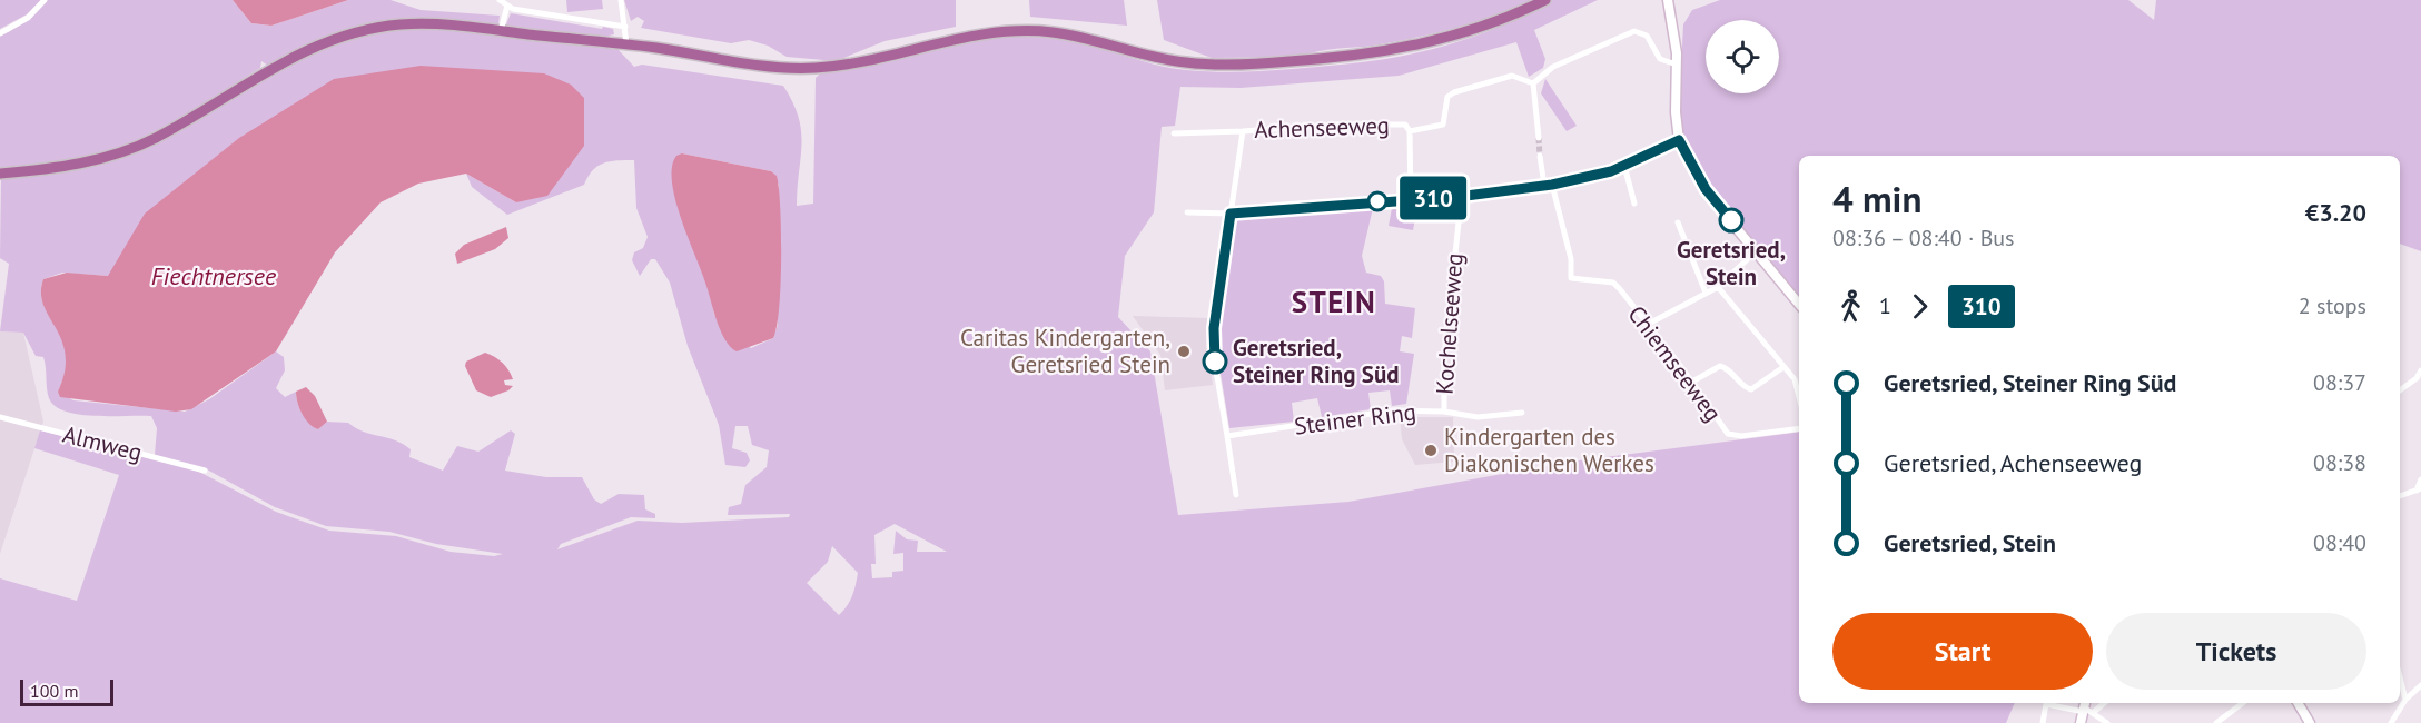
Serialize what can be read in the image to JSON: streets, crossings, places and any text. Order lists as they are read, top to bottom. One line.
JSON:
{"streets":{"street":["Achenseeweg","Kochelseeweg","Chiemseeweg","Steiner Ring","Almweg"]},"crossings":[["Kochelseeweg","Steiner Ring"]],"districts":["STEIN"],"water":["Fiechtnersee"],"places":["Geretsried, Stein","Caritas Kindergarten, Geretsried Stein","Geretsried, Steiner Ring Süd","Kindergarten des Diakonischen Werkes"],"lines":["bus line 310"],"scale_bar":"100 m","page":{"on_map":"310","heading":["4 min","08:36 – 08:40 · Bus","€3.20"],"legs":["1","310","2 stops"],"list":[{"name":"Geretsried, Steiner Ring Süd","value":"08:37"},{"name":"Geretsried, Achenseeweg","value":"08:38"},{"name":"Geretsried, Stein","value":"08:40"}],"buttons":["Start","Tickets"],"scale":"100 m"}}
